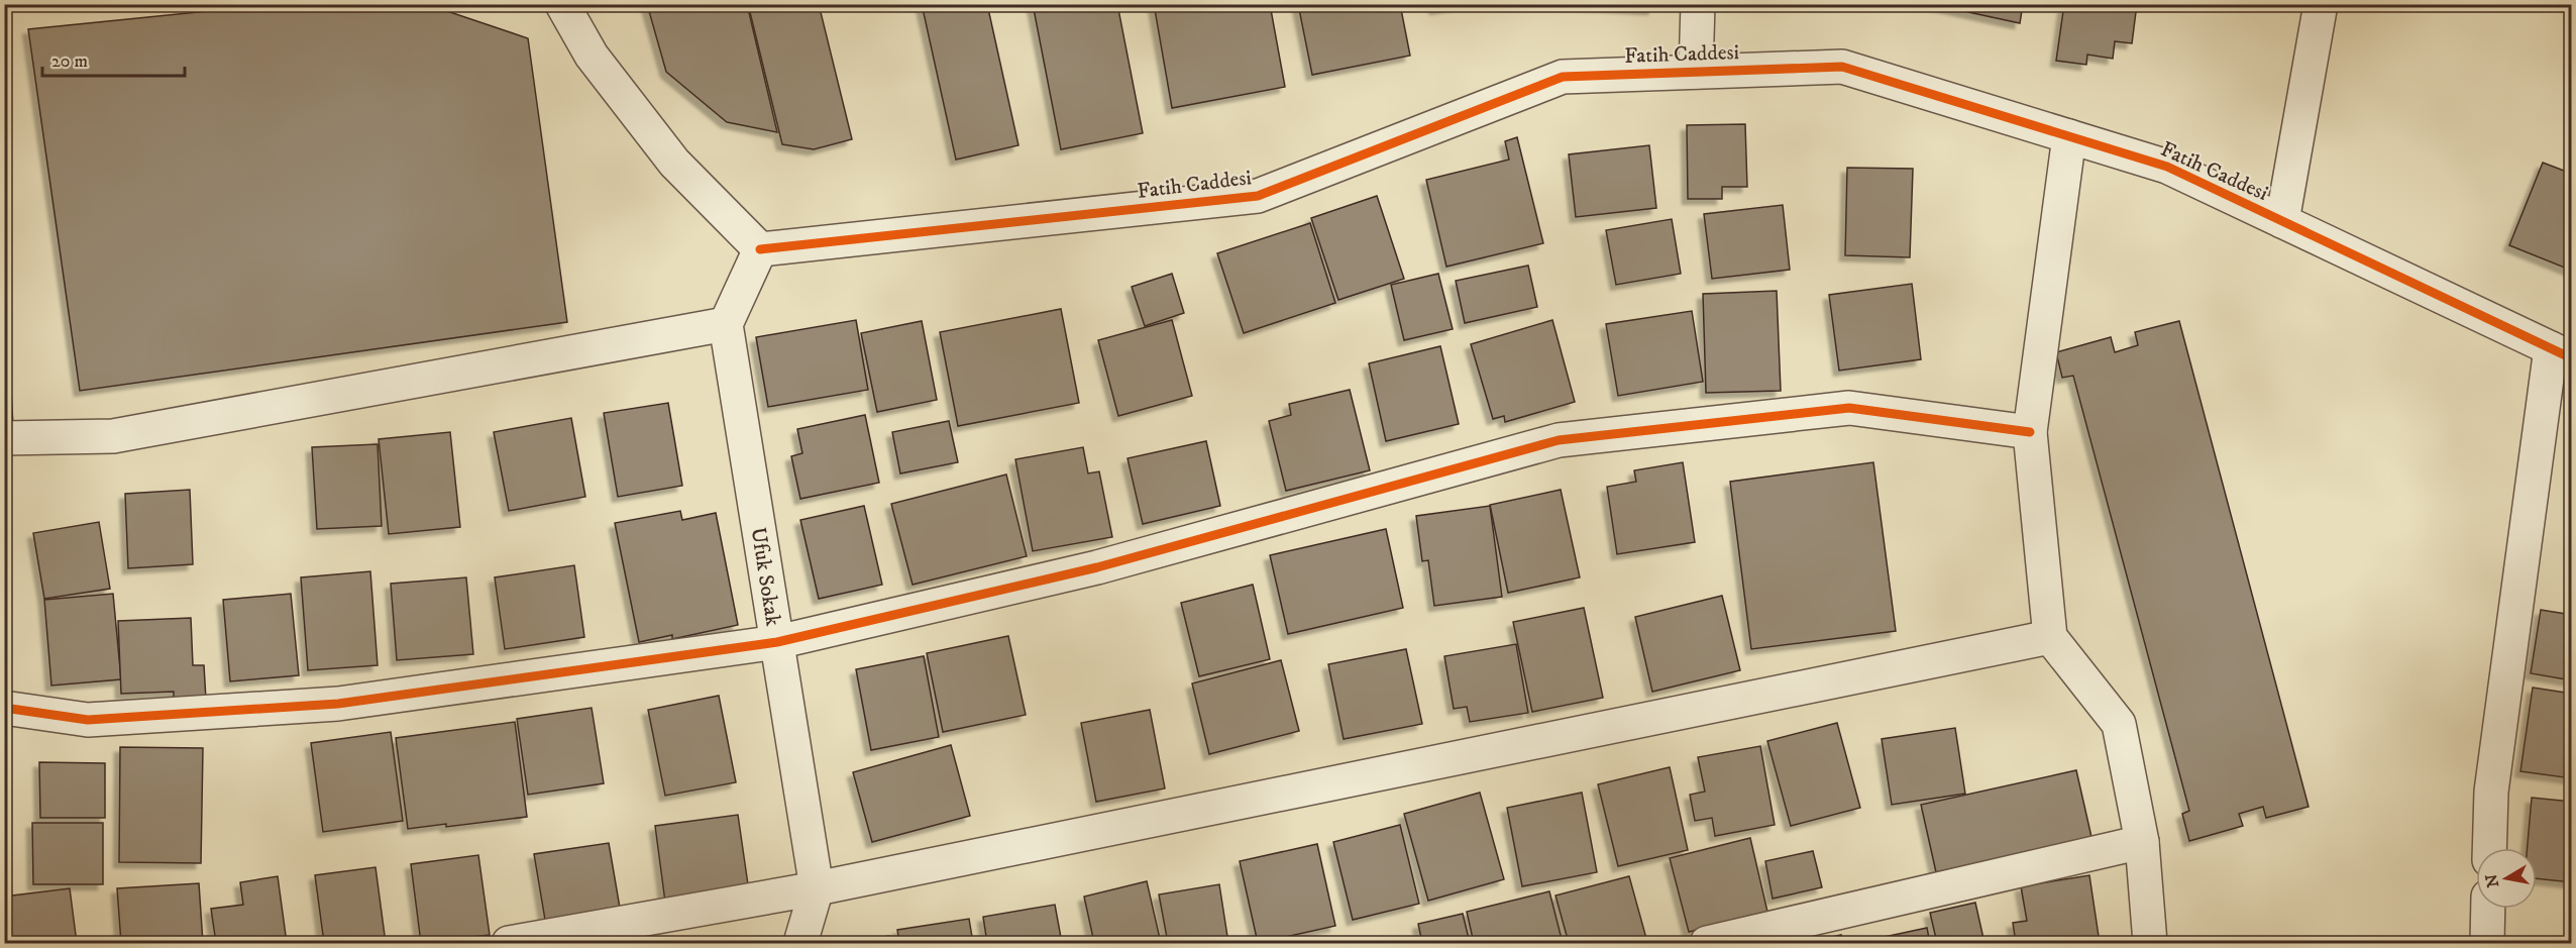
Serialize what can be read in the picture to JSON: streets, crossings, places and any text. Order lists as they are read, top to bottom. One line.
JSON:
{"streets":{"street":["Fatih Caddesi","Ufuk Sokak"]},"scale_bar":"20 m","north":"left"}
